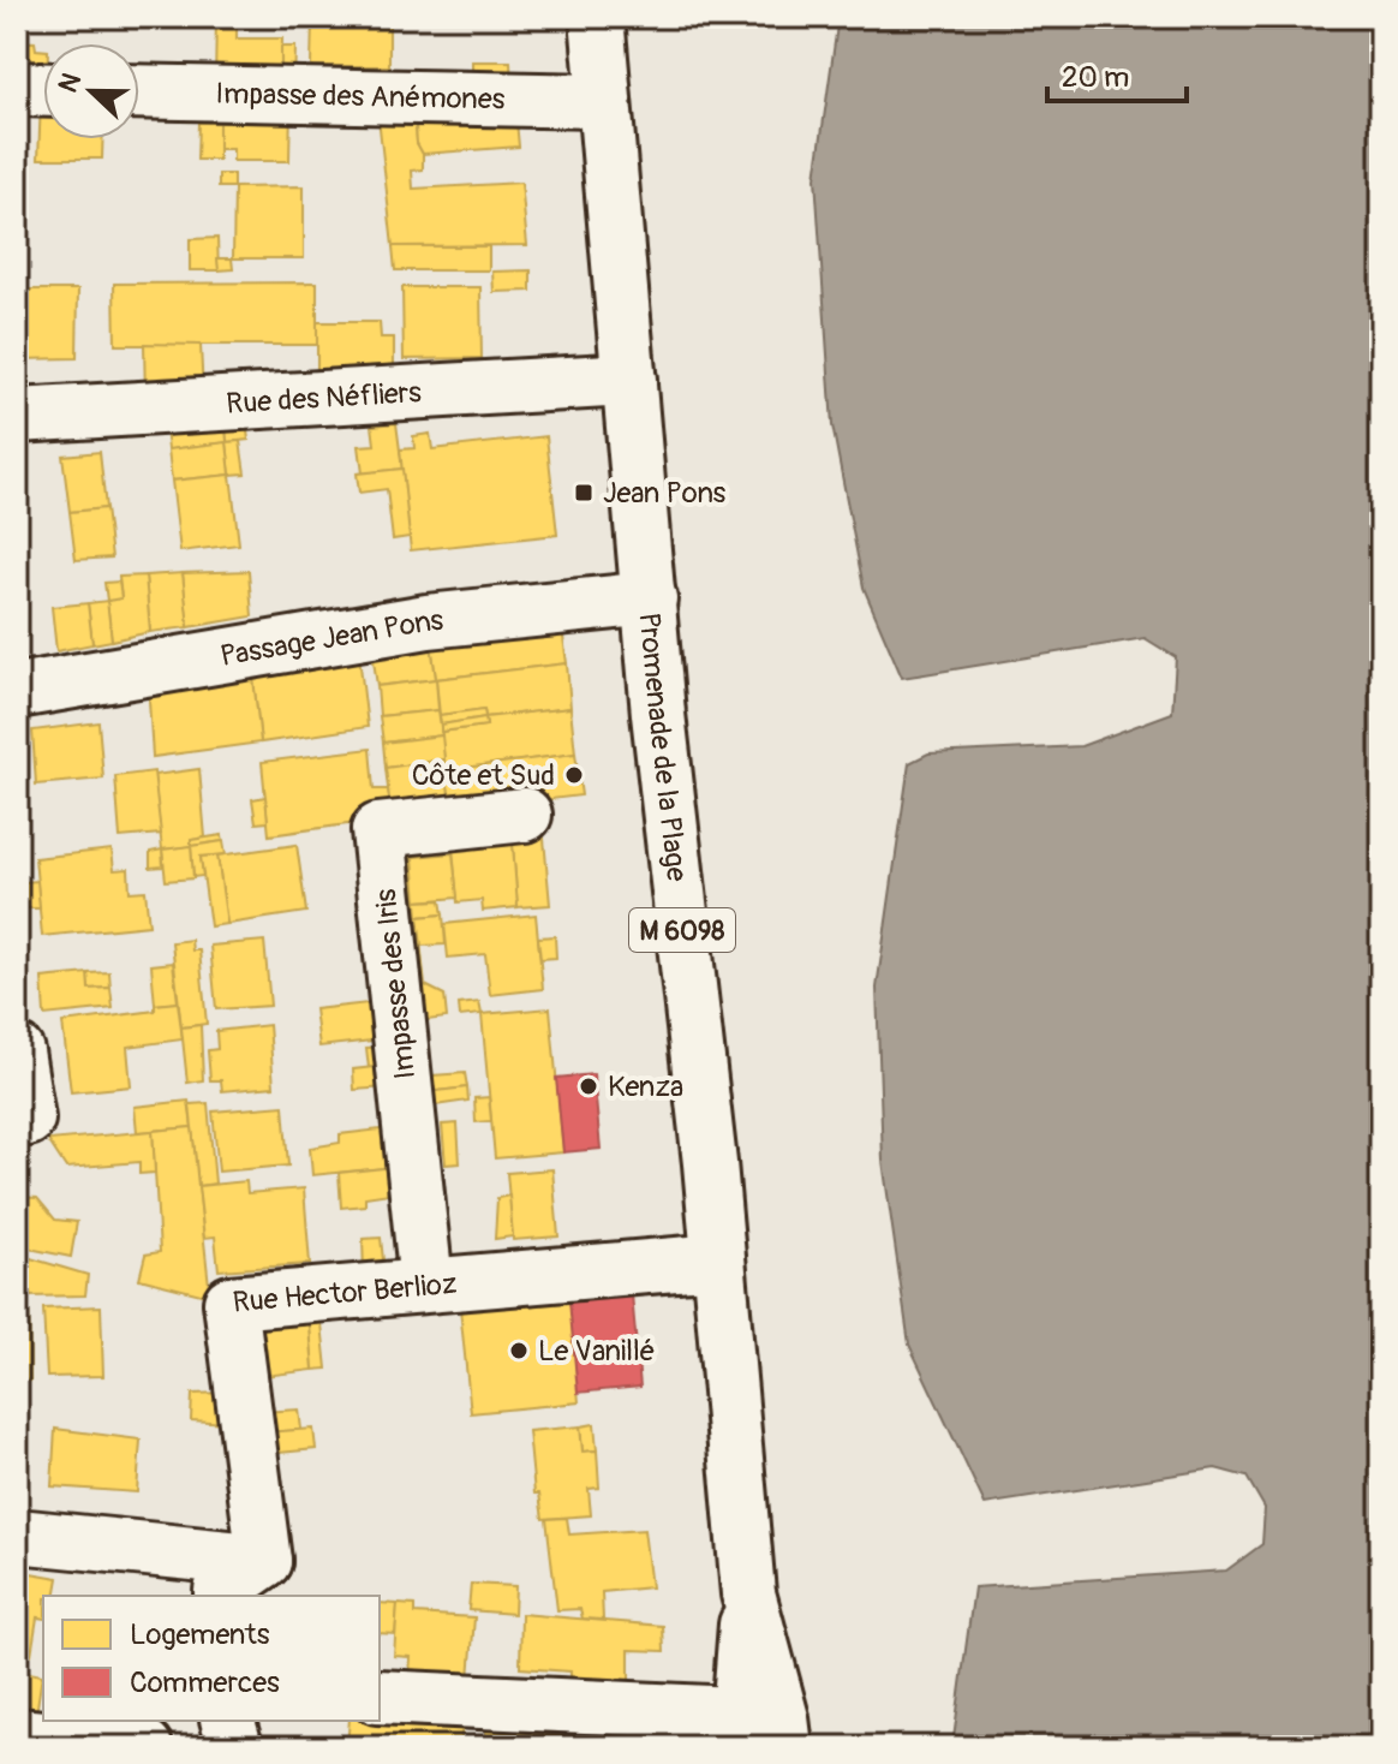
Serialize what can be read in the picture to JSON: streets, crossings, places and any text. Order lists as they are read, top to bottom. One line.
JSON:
{"streets":{"street":["Impasse des Anémones","Rue des Néfliers","Passage Jean Pons","Promenade de la Plage","M 6098","Impasse des Iris","Rue Hector Berlioz"]},"crossings":[["Impasse des Anémones","Promenade de la Plage"],["Rue des Néfliers","Promenade de la Plage"],["Passage Jean Pons","Promenade de la Plage"],["Promenade de la Plage","Rue Hector Berlioz"],["Impasse des Iris","Rue Hector Berlioz"]],"places":{"transit":["Jean Pons"],"other":["Côte et Sud","Kenza","Le Vanillé"]},"legend":["Logements","Commerces"],"scale_bar":"20 m","north":"left"}
